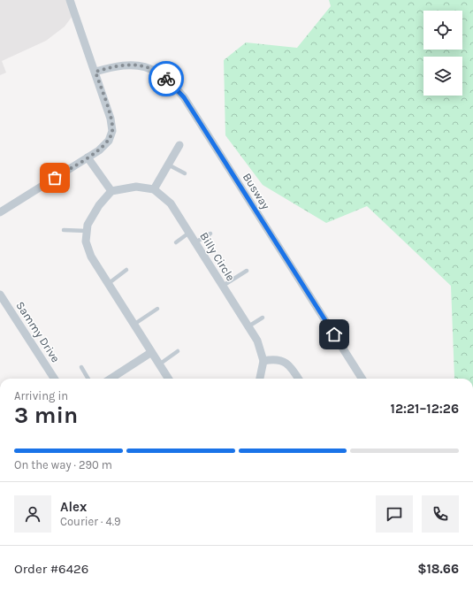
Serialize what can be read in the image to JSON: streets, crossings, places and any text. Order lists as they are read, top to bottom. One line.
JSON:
{"streets":{"street":["Busway","Billy Circle","Sammy Drive"]},"page":{"heading":["3 min","Arriving in","12:21–12:26"],"panel":["Alex","Courier · 4.9","Order #6426","$18.66"],"bar":"On the way · 290 m"}}
